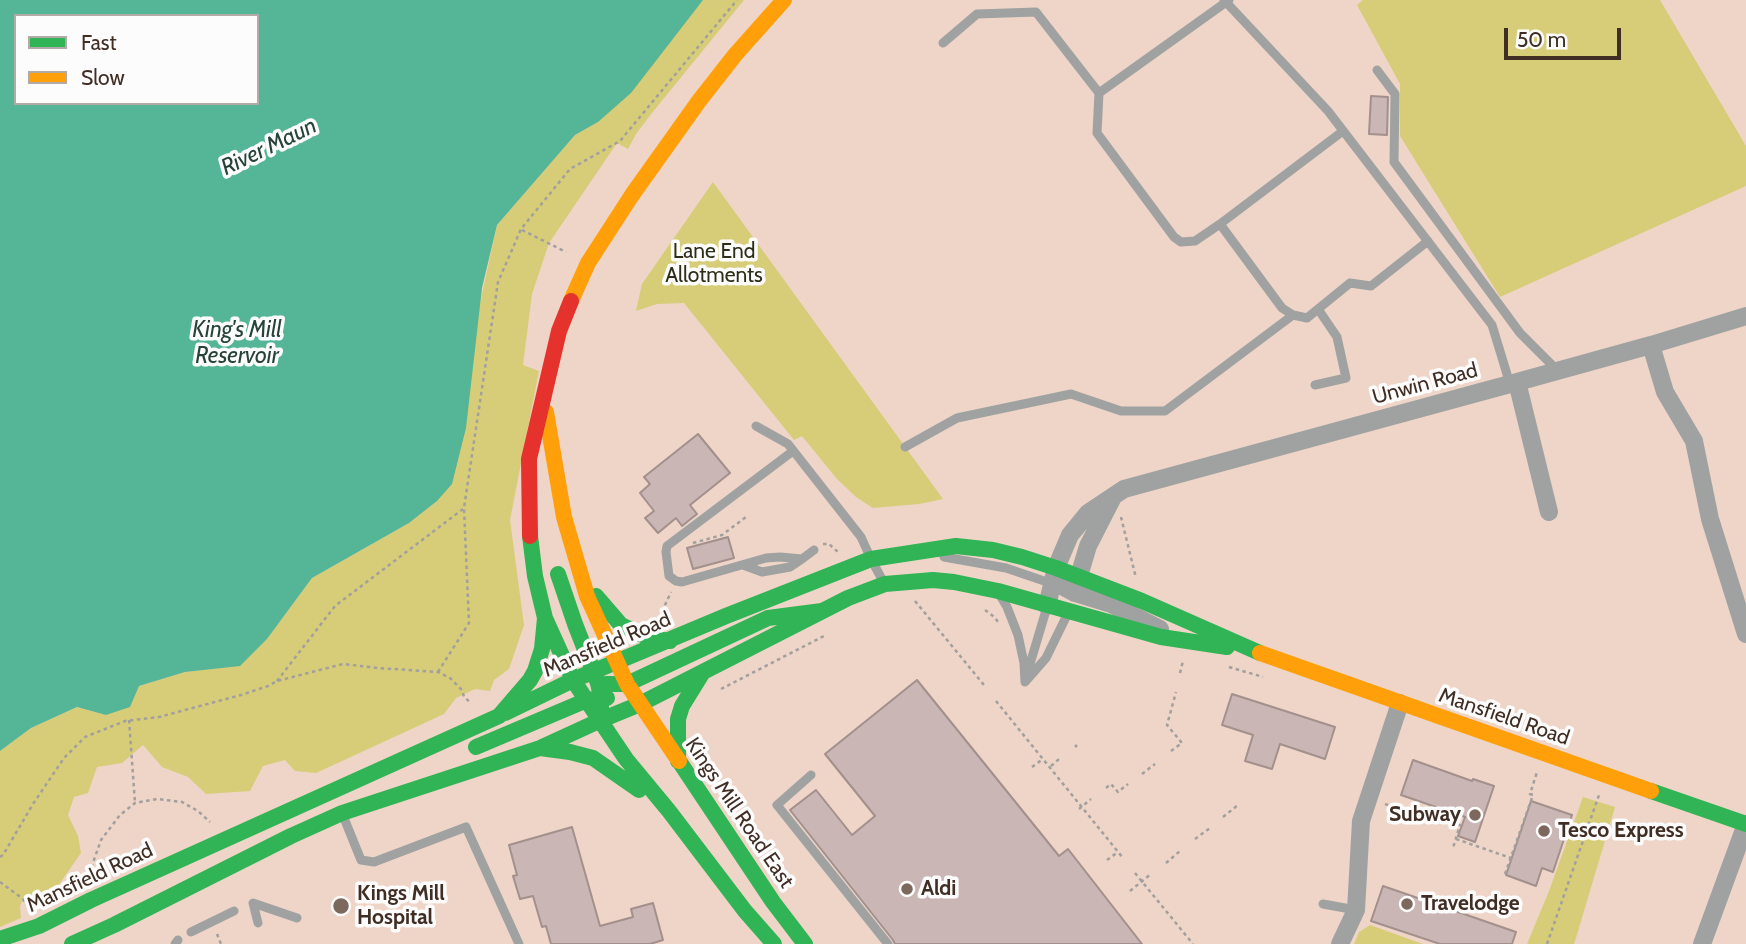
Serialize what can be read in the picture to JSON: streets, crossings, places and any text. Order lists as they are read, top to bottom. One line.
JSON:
{"streets":{"main road":["Mansfield Road","Kings Mill Road East"],"street":["Unwin Road"]},"crossings":[["Unwin Road","Mansfield Road"],["Mansfield Road","Kings Mill Road East"]],"water":["River Maun","King's Mill Reservoir"],"parks":["Lane End Allotments"],"places":["Subway","Tesco Express","Aldi","Travelodge","Kings Mill Hospital"],"legend":["Fast","Slow"],"scale_bar":"50 m"}
